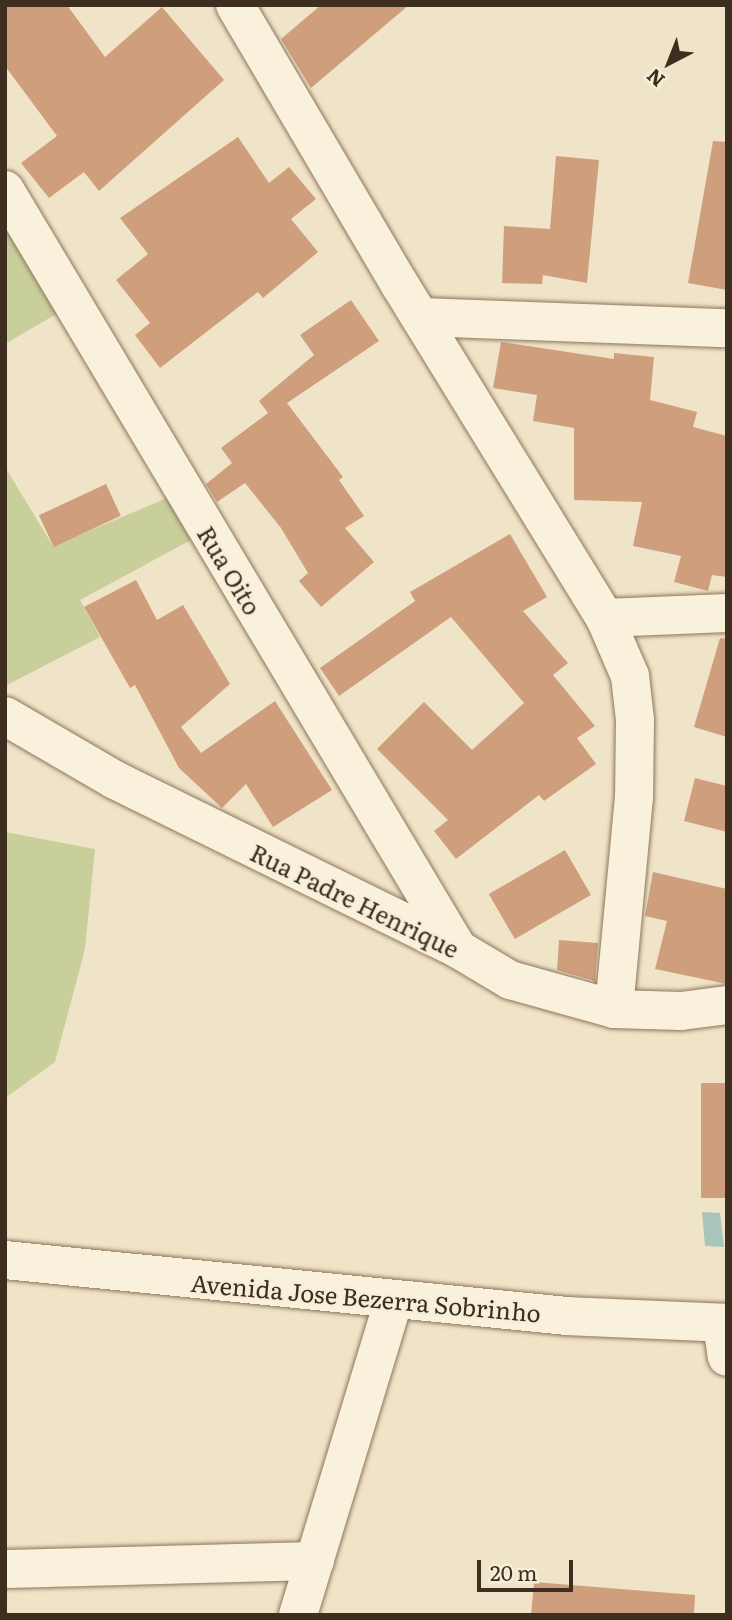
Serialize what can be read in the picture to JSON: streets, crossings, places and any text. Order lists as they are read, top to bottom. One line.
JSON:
{"streets":{"street":["Rua Oito","Rua Padre Henrique","Avenida Jose Bezerra Sobrinho"]},"crossings":[["Rua Oito","Rua Padre Henrique"]],"scale_bar":"20 m","north":"bottom left"}
